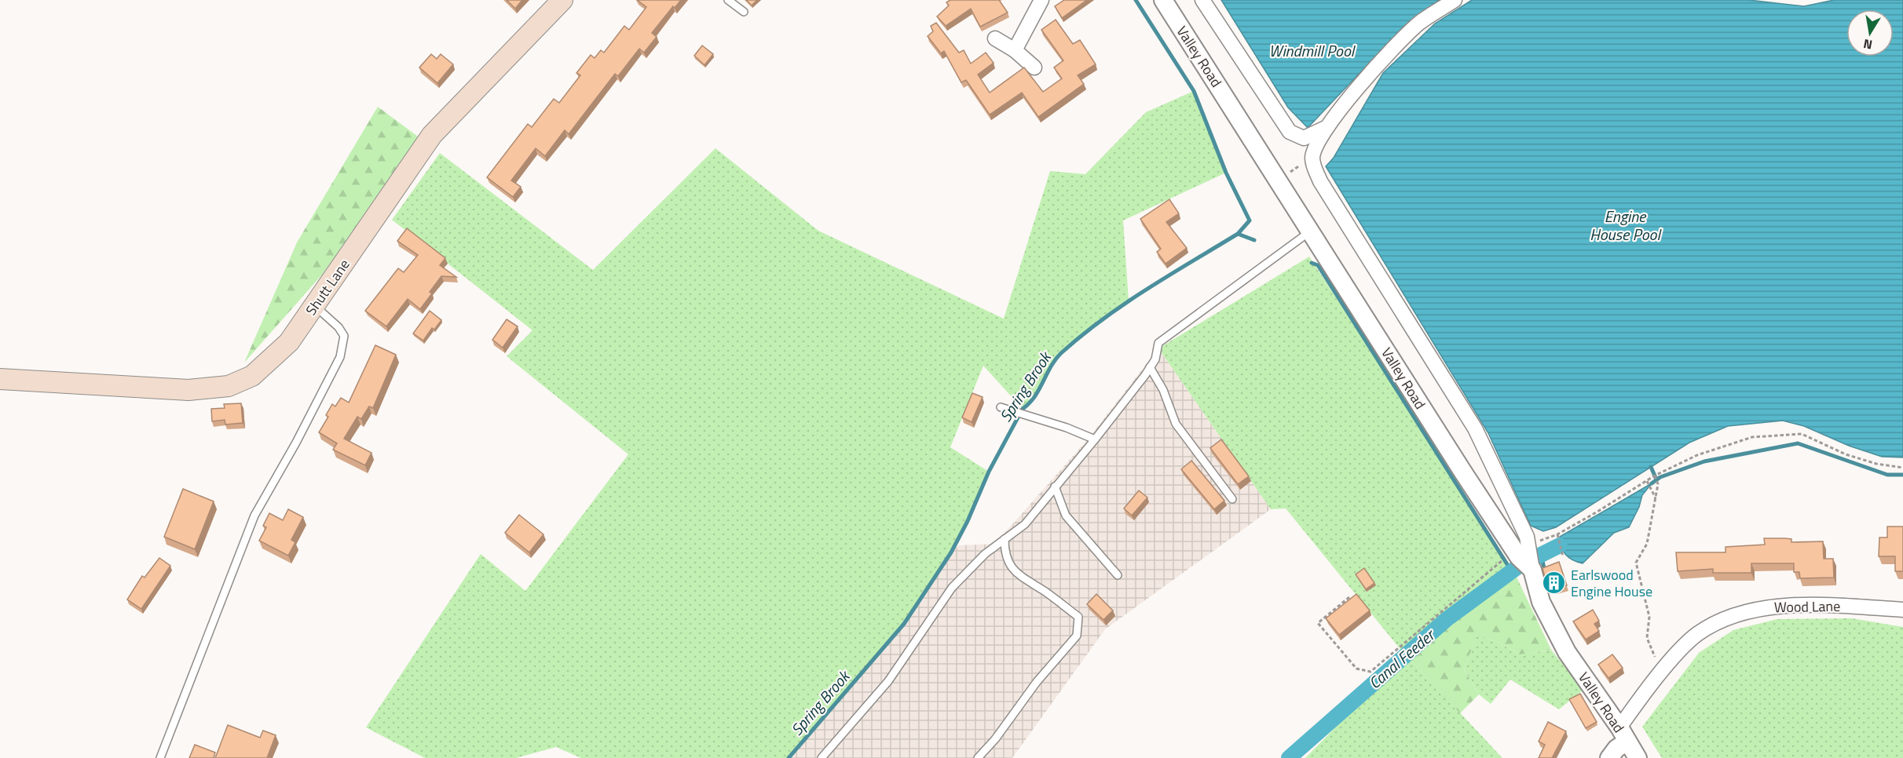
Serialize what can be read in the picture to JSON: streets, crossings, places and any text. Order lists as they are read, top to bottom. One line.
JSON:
{"streets":{"main road":["Shutt Lane"],"street":["Valley Road","Wood Lane"]},"crossings":[["Valley Road","Wood Lane"]],"water":["Windmill Pool","Engine House Pool","Spring Brook","Canal Feeder"],"places":{"building":["Earlswood Engine House"]},"north":"bottom"}
